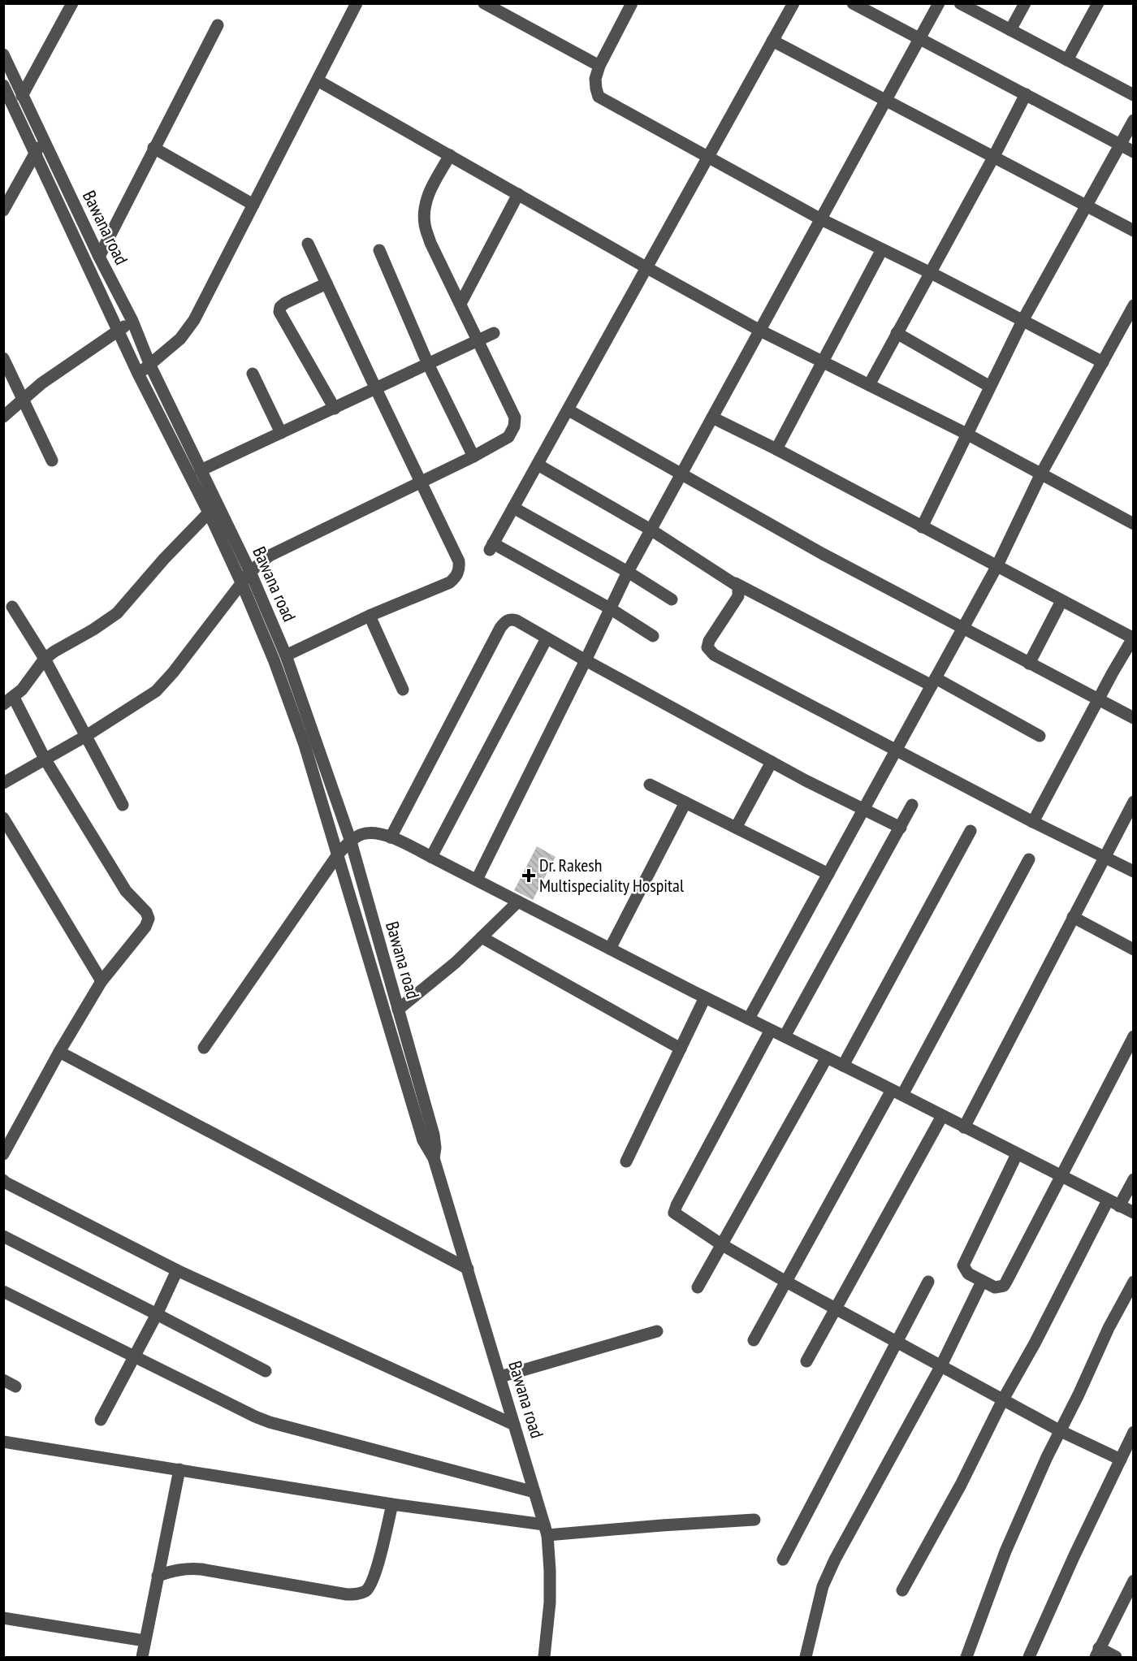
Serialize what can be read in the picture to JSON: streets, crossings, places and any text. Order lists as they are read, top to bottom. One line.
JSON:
{"streets":{"street":["Bawana road"]},"places":{"health":["Dr. Rakesh Multispeciality Hospital"]}}
